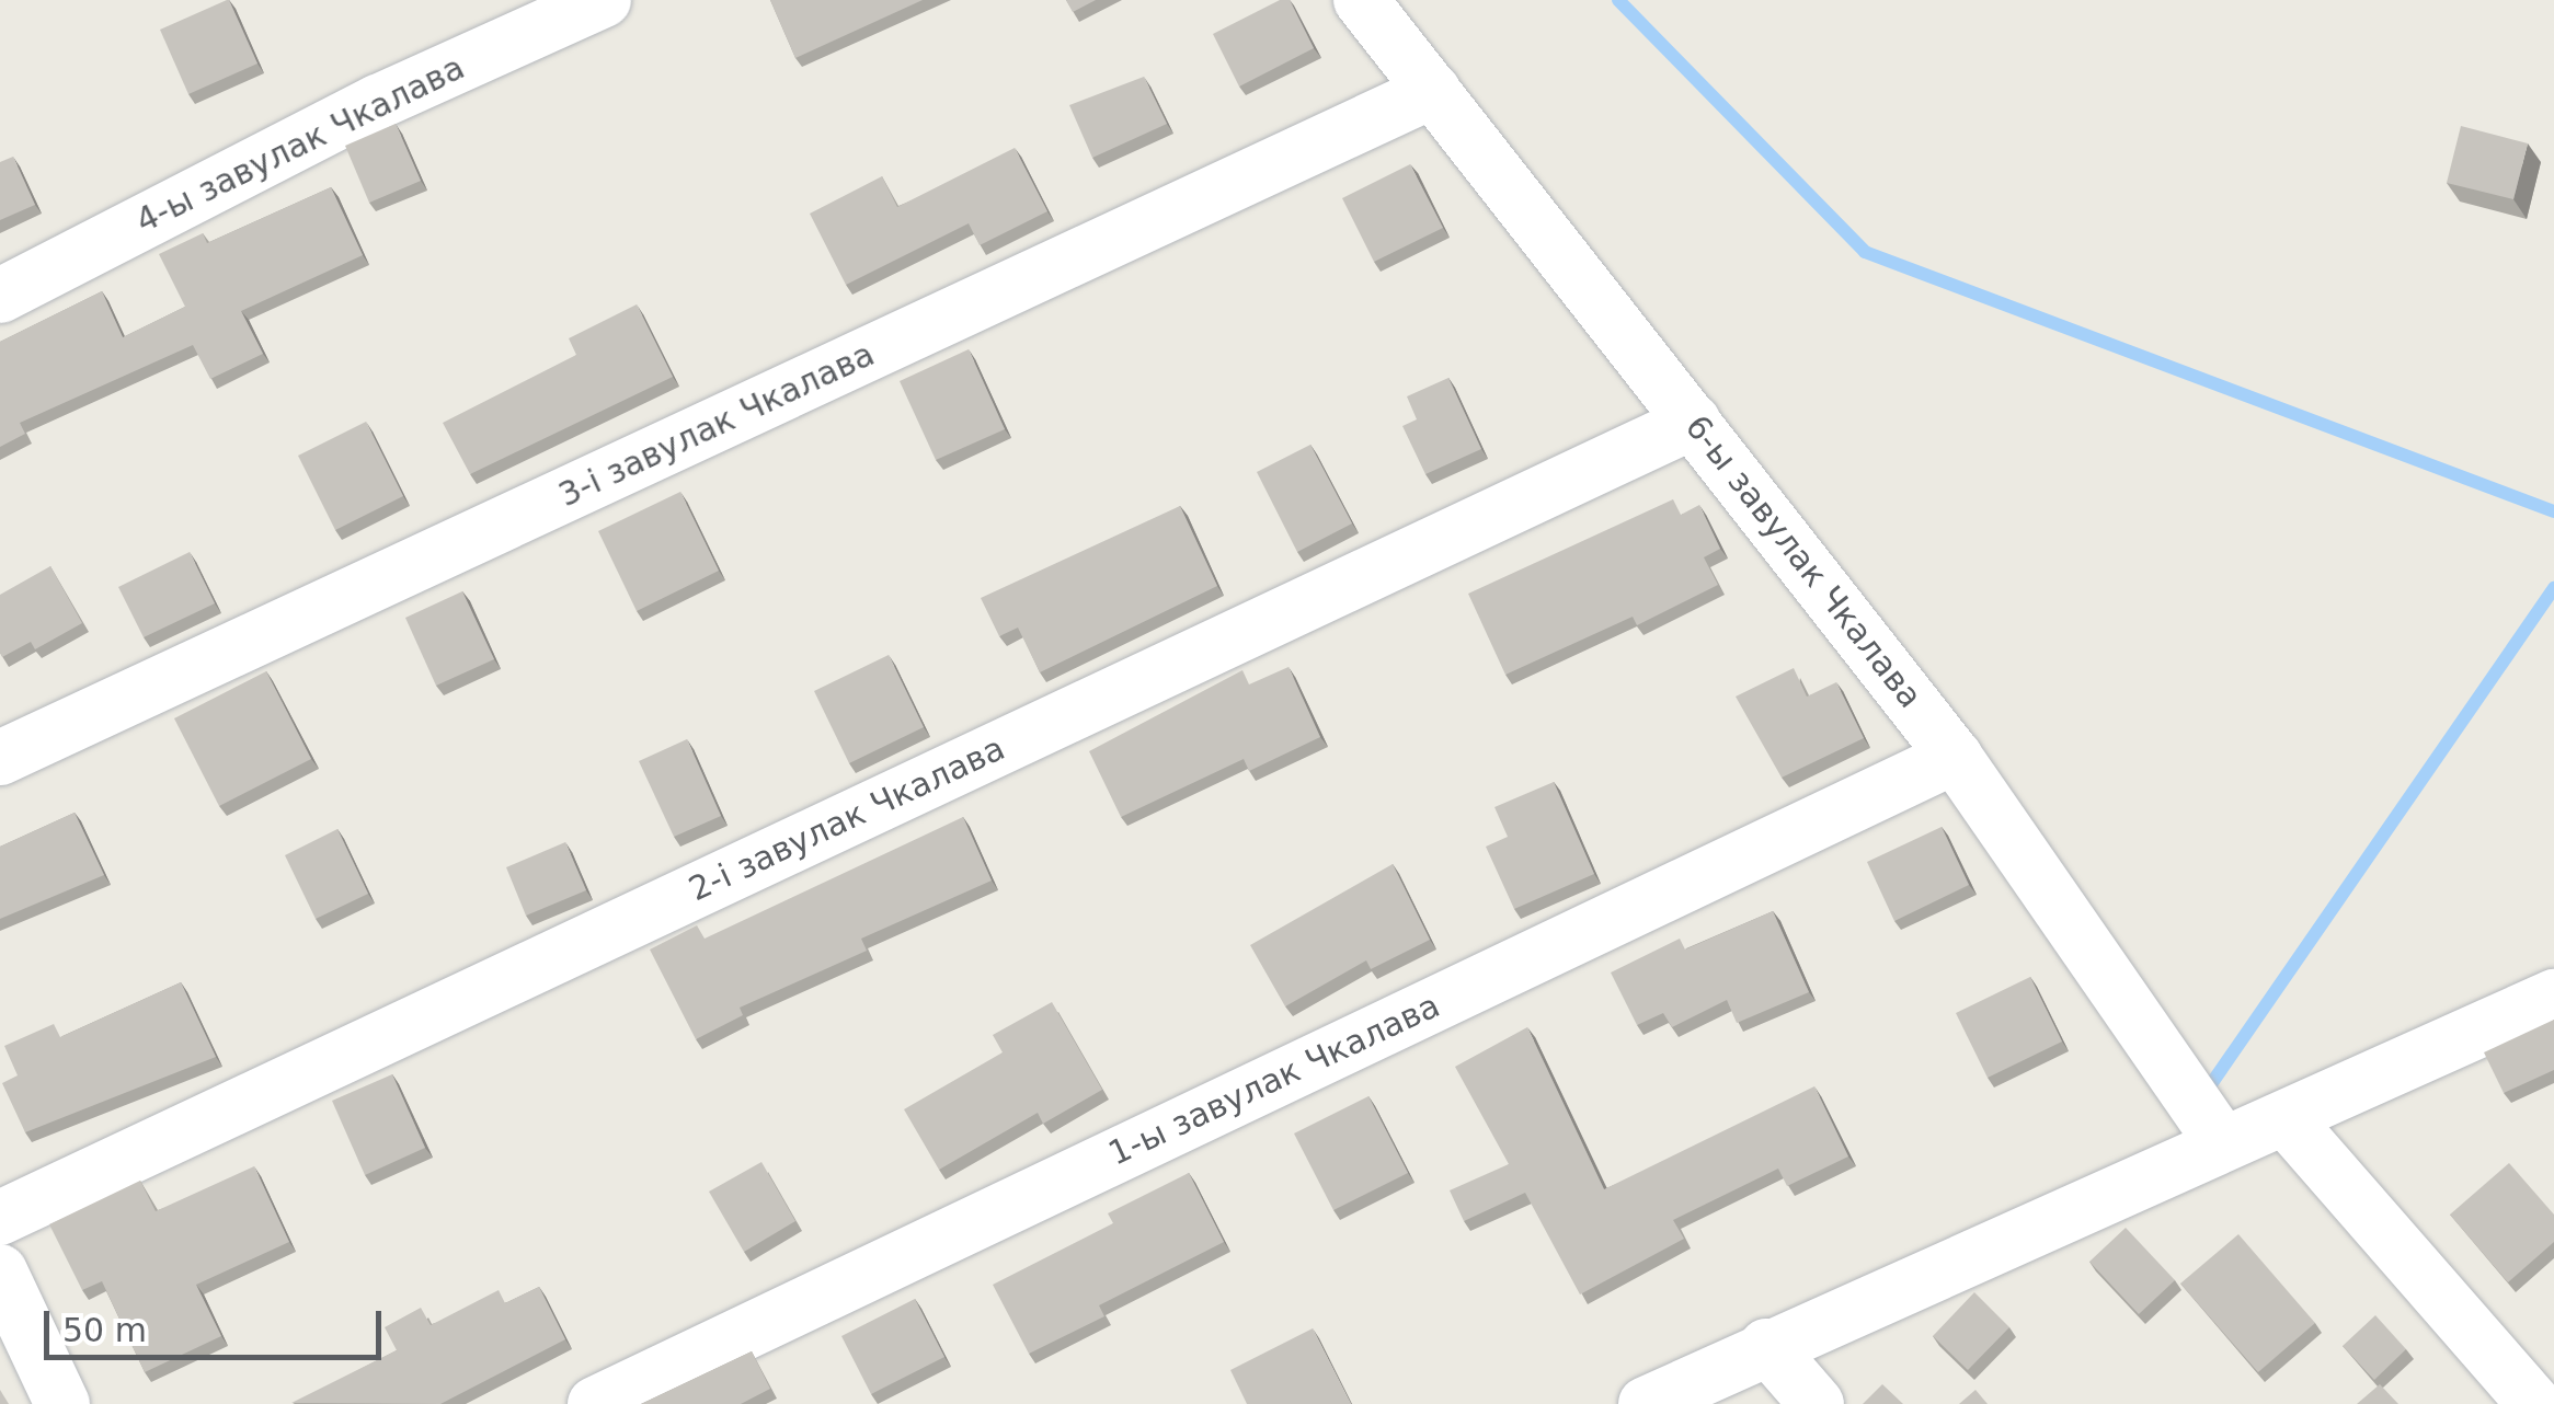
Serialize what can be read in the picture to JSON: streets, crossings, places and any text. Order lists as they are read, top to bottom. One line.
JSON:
{"streets":{"street":["4-ы завулак Чкалава","3-і завулак Чкалава","6-ы завулак Чкалава","2-і завулак Чкалава","1-ы завулак Чкалава"]},"crossings":[["3-і завулак Чкалава","6-ы завулак Чкалава"],["6-ы завулак Чкалава","2-і завулак Чкалава"],["6-ы завулак Чкалава","1-ы завулак Чкалава"]],"scale_bar":"50 m"}
